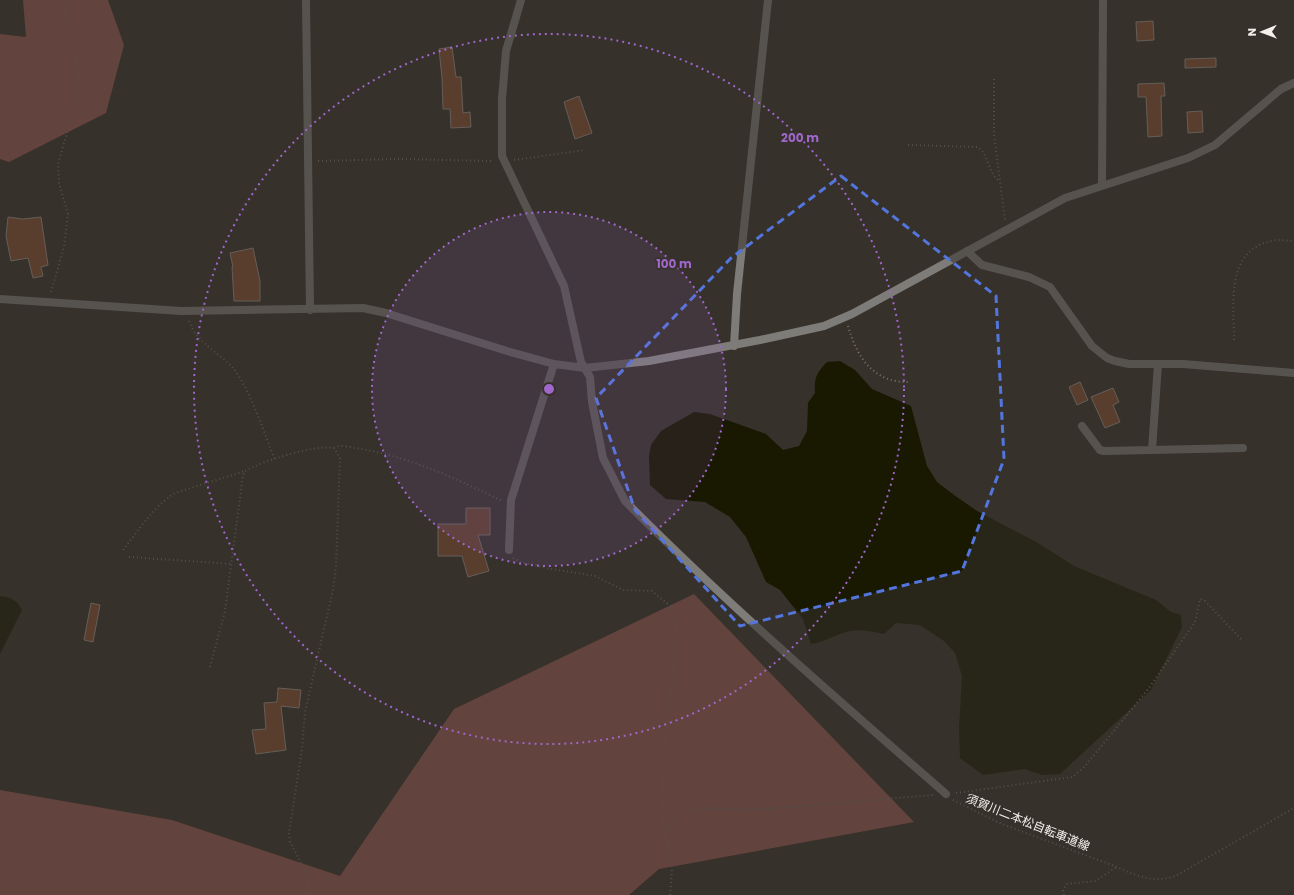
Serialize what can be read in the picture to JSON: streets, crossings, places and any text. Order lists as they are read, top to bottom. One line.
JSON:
{"streets":{"path":["須賀川二本松自転車道線"]},"north":"left","rings":["200 m","100 m"]}
